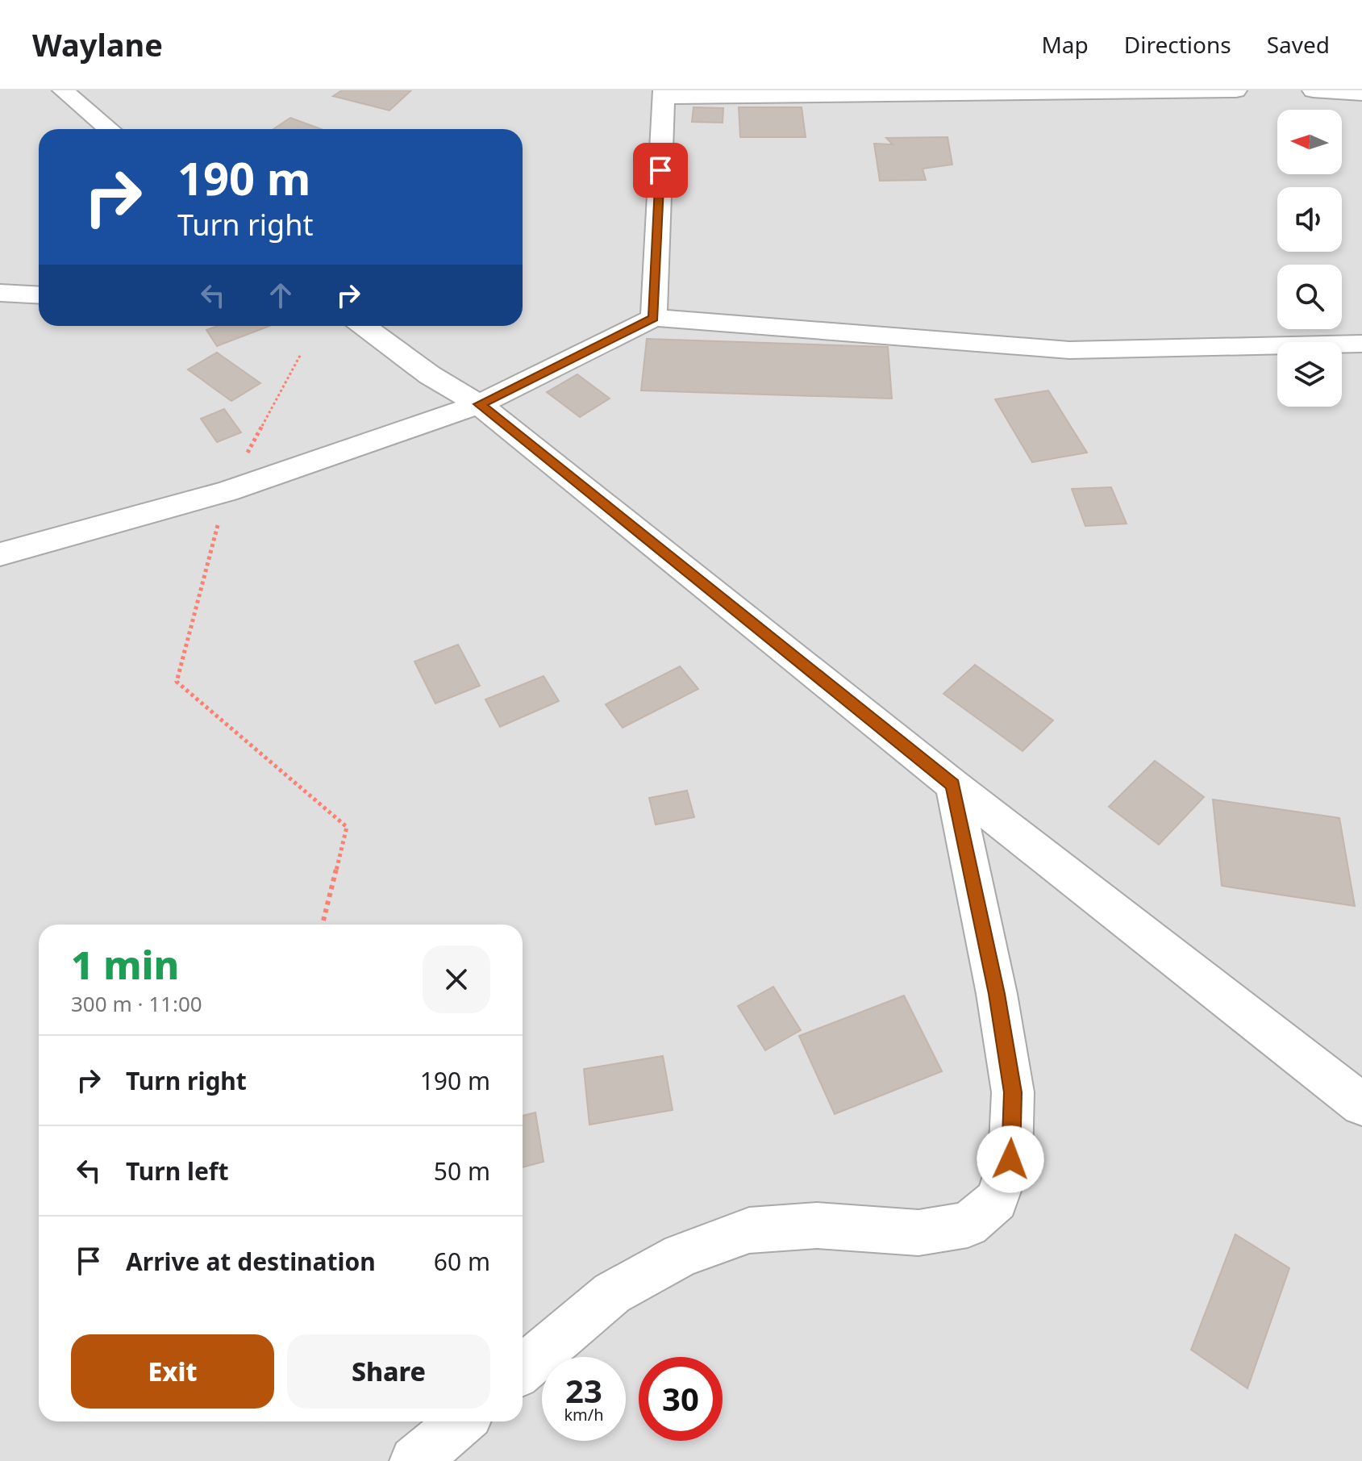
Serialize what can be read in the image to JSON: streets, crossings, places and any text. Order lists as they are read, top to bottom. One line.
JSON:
{"north":"left","page":{"header":"Waylane","nav":["Map","Directions","Saved"],"turn":["190 m","Turn right"],"heading":["1 min","300 m · 11:00"],"list":[{"name":"Turn right","value":"190 m"},{"name":"Turn left","value":"50 m"},{"name":"Arrive at destination","value":"60 m"}],"buttons":["Exit","Share"],"speed":"23 km/h","limit":"30"}}
